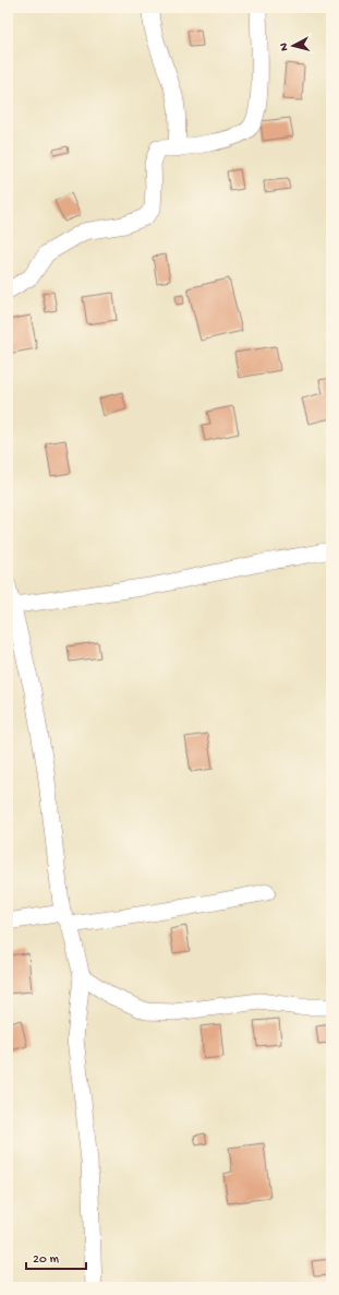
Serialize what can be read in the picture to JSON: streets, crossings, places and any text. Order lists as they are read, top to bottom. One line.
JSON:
{"scale_bar":"20 m","north":"left"}
